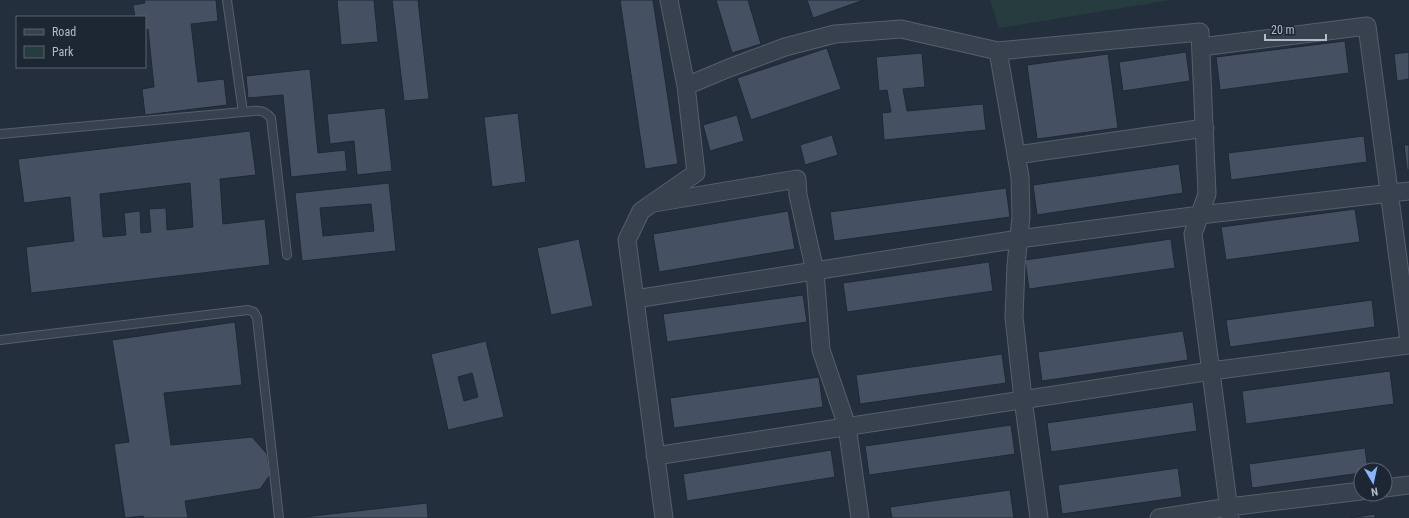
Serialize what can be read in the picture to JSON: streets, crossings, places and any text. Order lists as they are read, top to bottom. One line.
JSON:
{"legend":["Road","Park"],"scale_bar":"20 m","north":"bottom"}
